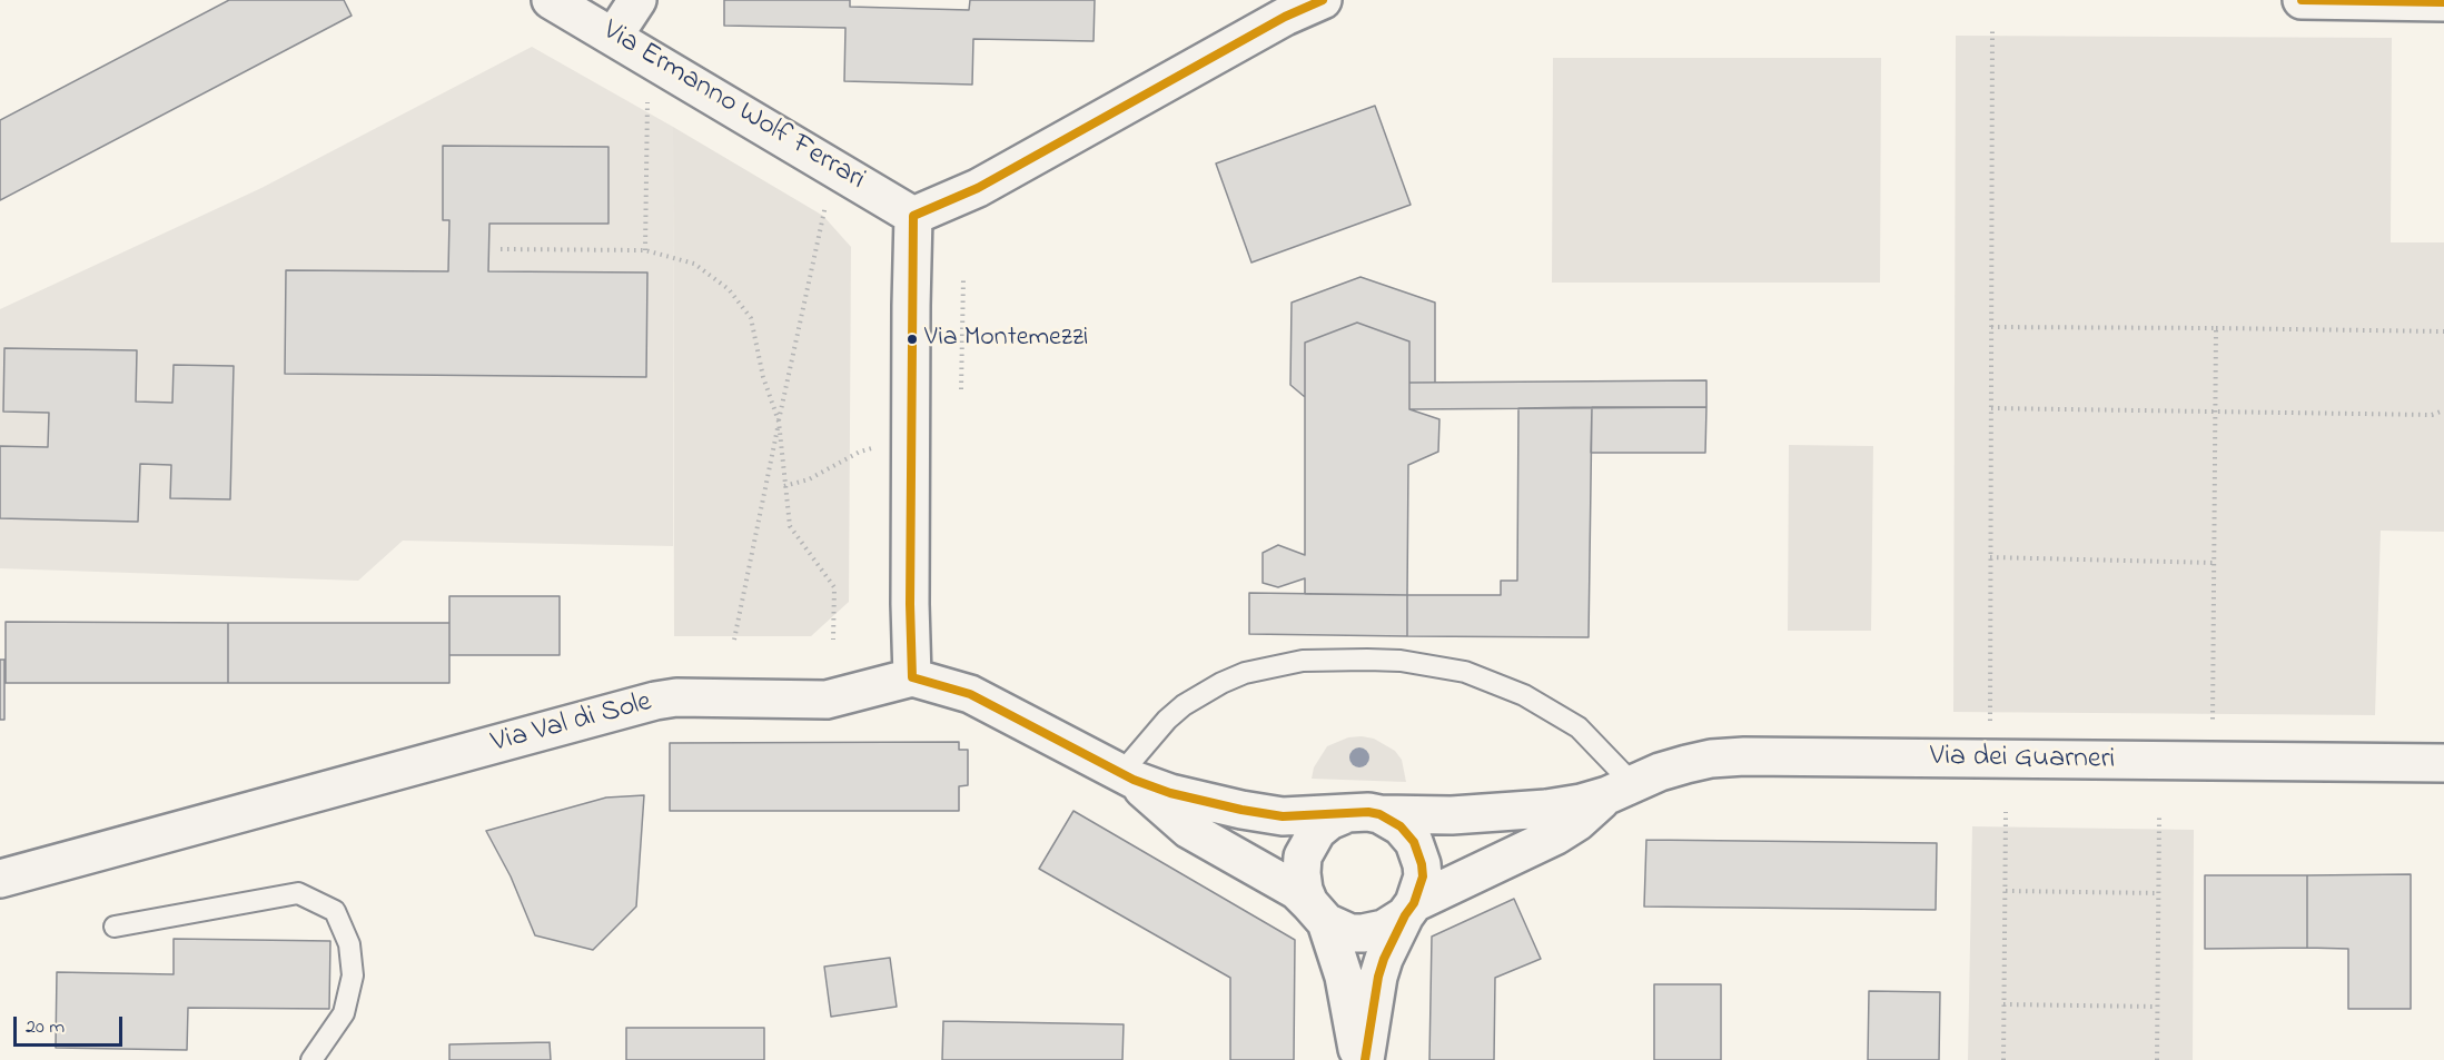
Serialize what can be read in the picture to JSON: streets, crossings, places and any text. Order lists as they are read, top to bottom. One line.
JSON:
{"streets":{"street":["Via Ermanno Wolf Ferrari","Via Val di Sole","Via dei Guarneri"]},"places":["Via Montemezzi"],"scale_bar":"20 m"}
